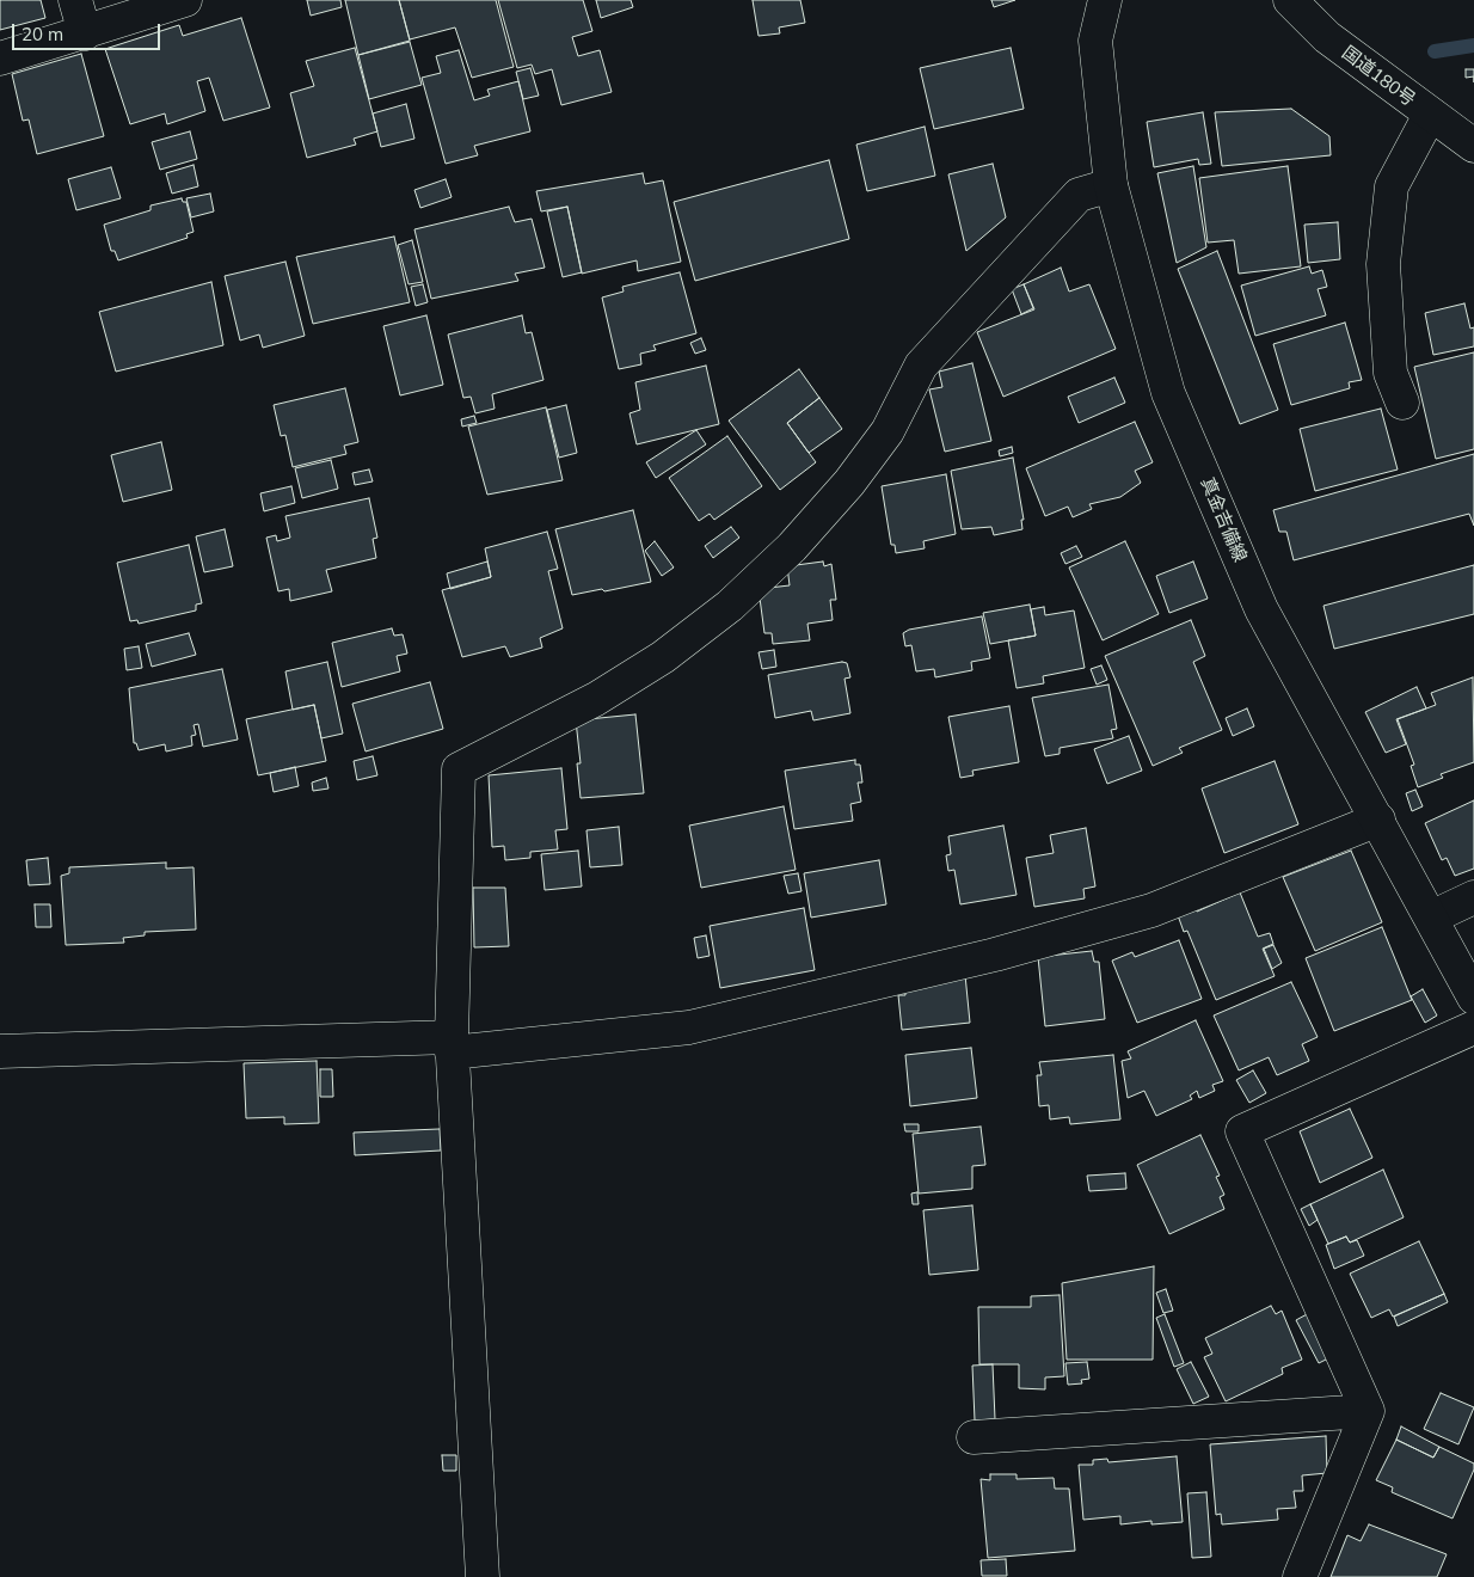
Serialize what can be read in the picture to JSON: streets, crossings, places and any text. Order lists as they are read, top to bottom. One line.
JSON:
{"streets":{"main road":["国道180号","真金吉備線"]},"scale_bar":"20 m"}
